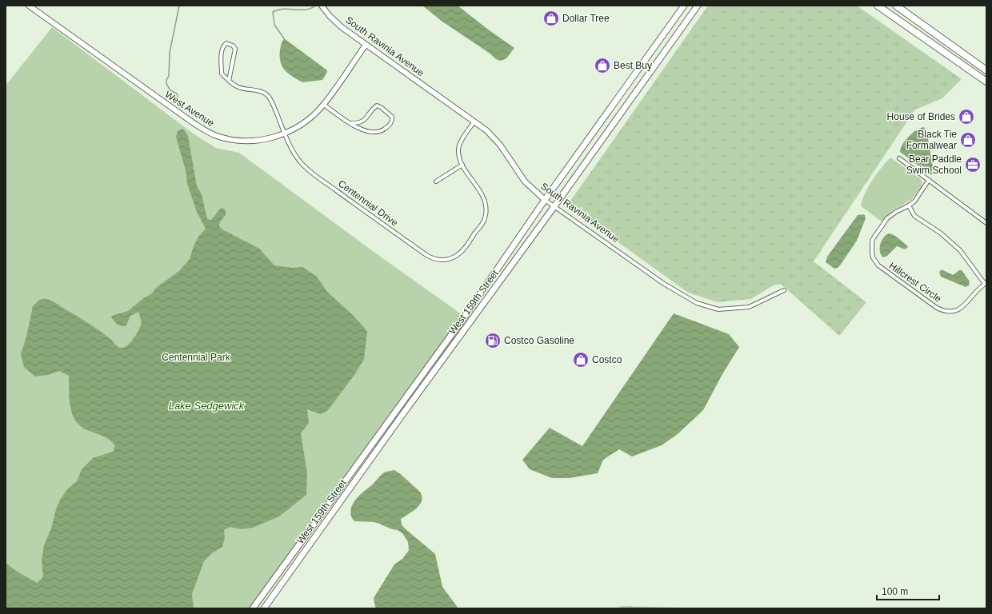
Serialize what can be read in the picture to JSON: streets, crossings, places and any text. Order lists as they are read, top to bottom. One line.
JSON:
{"streets":{"main road":["West 159th Street"],"street":["South Ravinia Avenue","West Avenue","Centennial Drive","Hillcrest Circle"]},"crossings":[["South Ravinia Avenue","West Avenue"],["South Ravinia Avenue","West 159th Street"],["West Avenue","Centennial Drive"]],"water":["Lake Sedgewick"],"parks":["Centennial Park"],"places":{"shop":["Dollar Tree","Best Buy","House of Brides","Black Tie Formalwear","Costco"],"office":["Bear Paddle Swim School"],"fuel station":["Costco Gasoline"]},"scale_bar":"100 m"}
